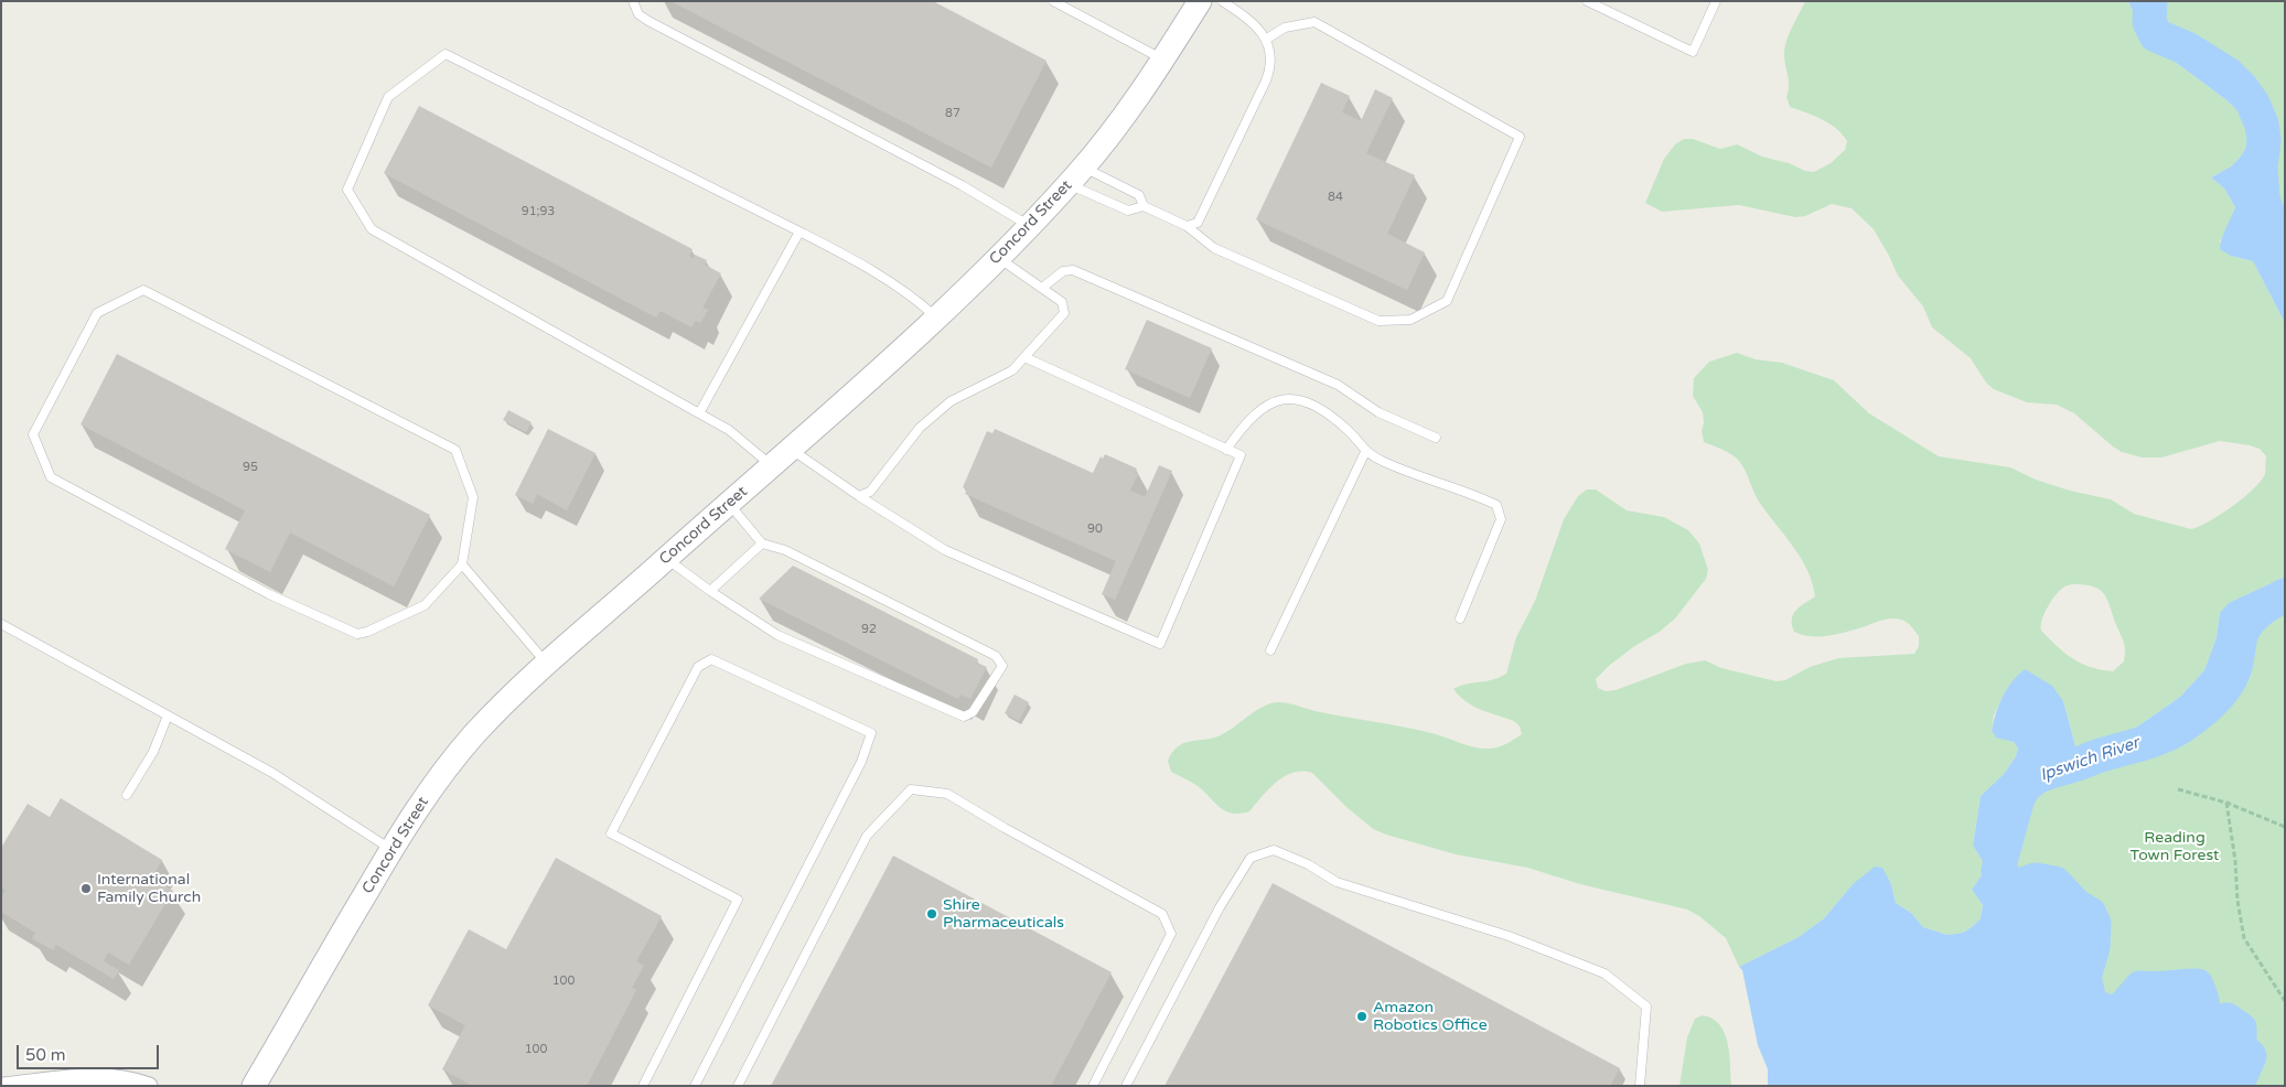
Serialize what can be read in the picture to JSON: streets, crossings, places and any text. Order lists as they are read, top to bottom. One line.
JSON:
{"streets":{"street":["Concord Street"]},"water":["Ipswich River"],"parks":["Reading Town Forest"],"places":["International Family Church","Shire Pharmaceuticals","Amazon Robotics Office"],"house_numbers":["87","84","91;93","95","90","92","100","100"],"scale_bar":"50 m"}
